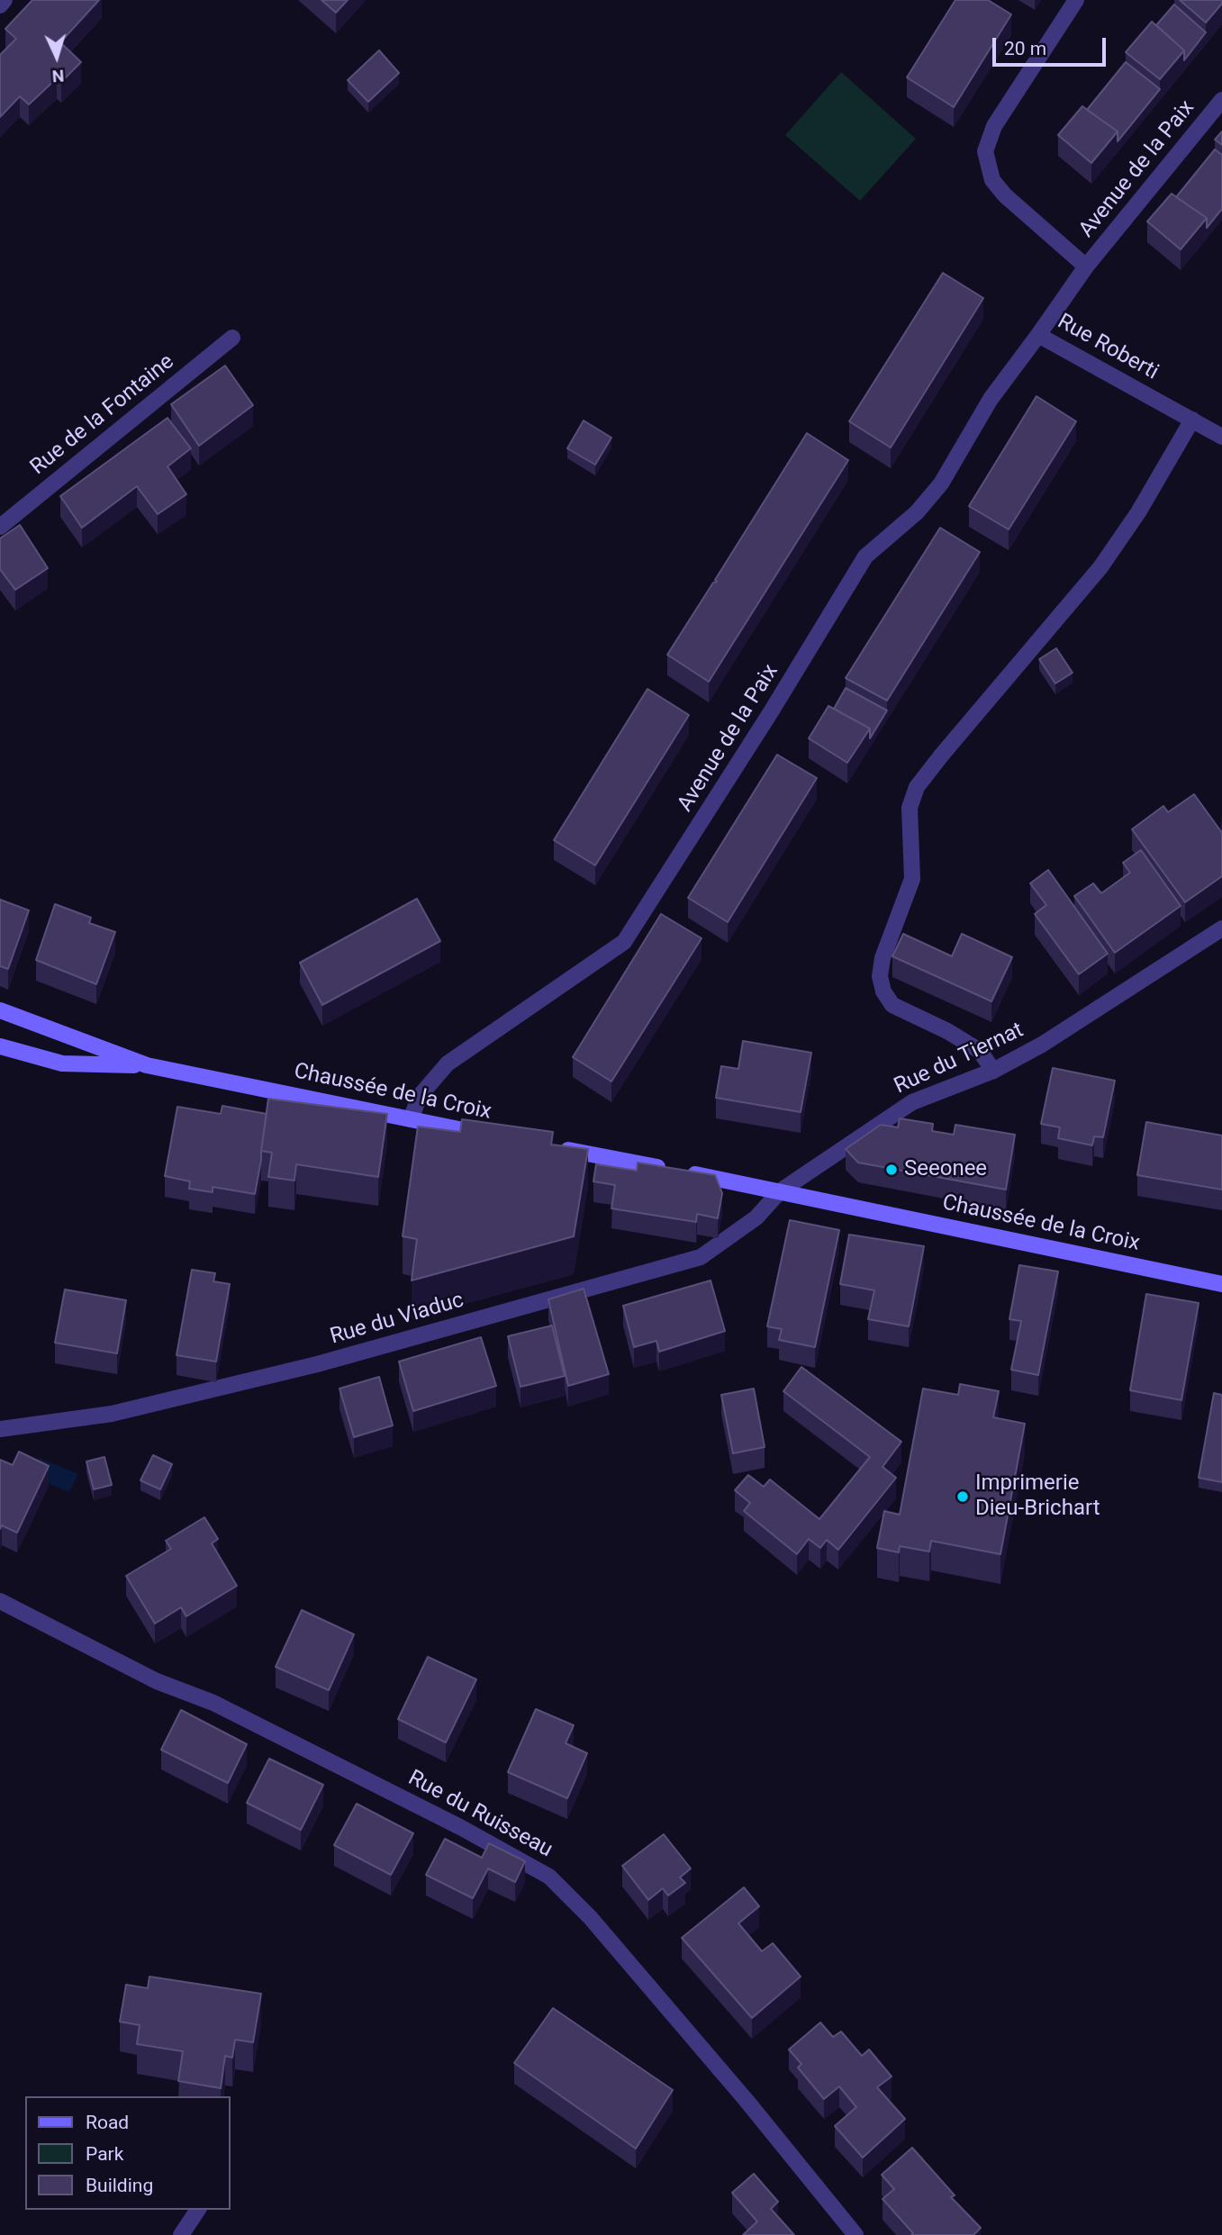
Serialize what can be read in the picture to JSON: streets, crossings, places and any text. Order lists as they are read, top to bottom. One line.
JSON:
{"streets":{"main road":["Chaussée de la Croix"],"street":["Avenue de la Paix","Rue Roberti","Rue de la Fontaine","Rue du Tiernat","Rue du Viaduc","Rue du Ruisseau"]},"crossings":[["Avenue de la Paix","Rue Roberti"],["Avenue de la Paix","Chaussée de la Croix"],["Rue du Tiernat","Chaussée de la Croix"],["Rue du Tiernat","Rue du Viaduc"],["Chaussée de la Croix","Rue du Viaduc"]],"places":["Seeonee","Imprimerie Dieu-Brichart"],"legend":["Road","Park","Building"],"scale_bar":"20 m","north":"bottom"}
